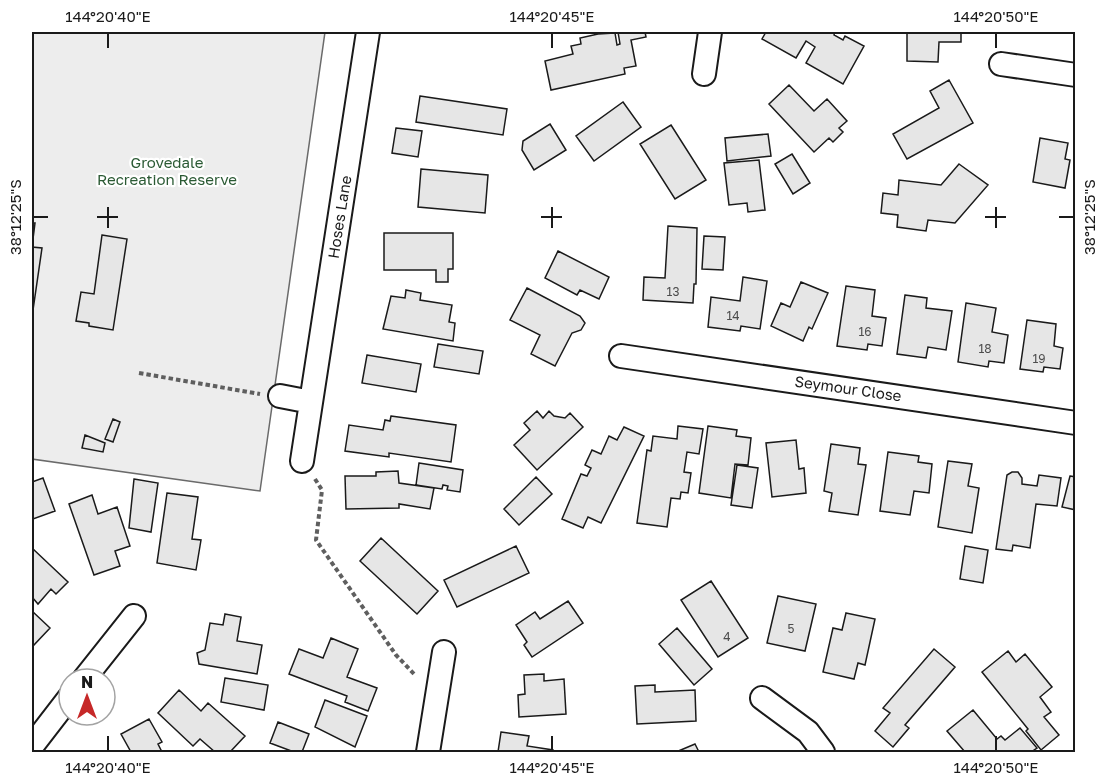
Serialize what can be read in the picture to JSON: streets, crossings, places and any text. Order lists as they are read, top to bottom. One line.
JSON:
{"streets":{"street":["Hoses Lane","Seymour Close"]},"parks":["Grovedale Recreation Reserve"],"house_numbers":["13","14","16","18","19","5","4"],"north":"top","coordinates":["144°20'40\"E","144°20'45\"E","144°20'50\"E","38°12'25\"S"]}
